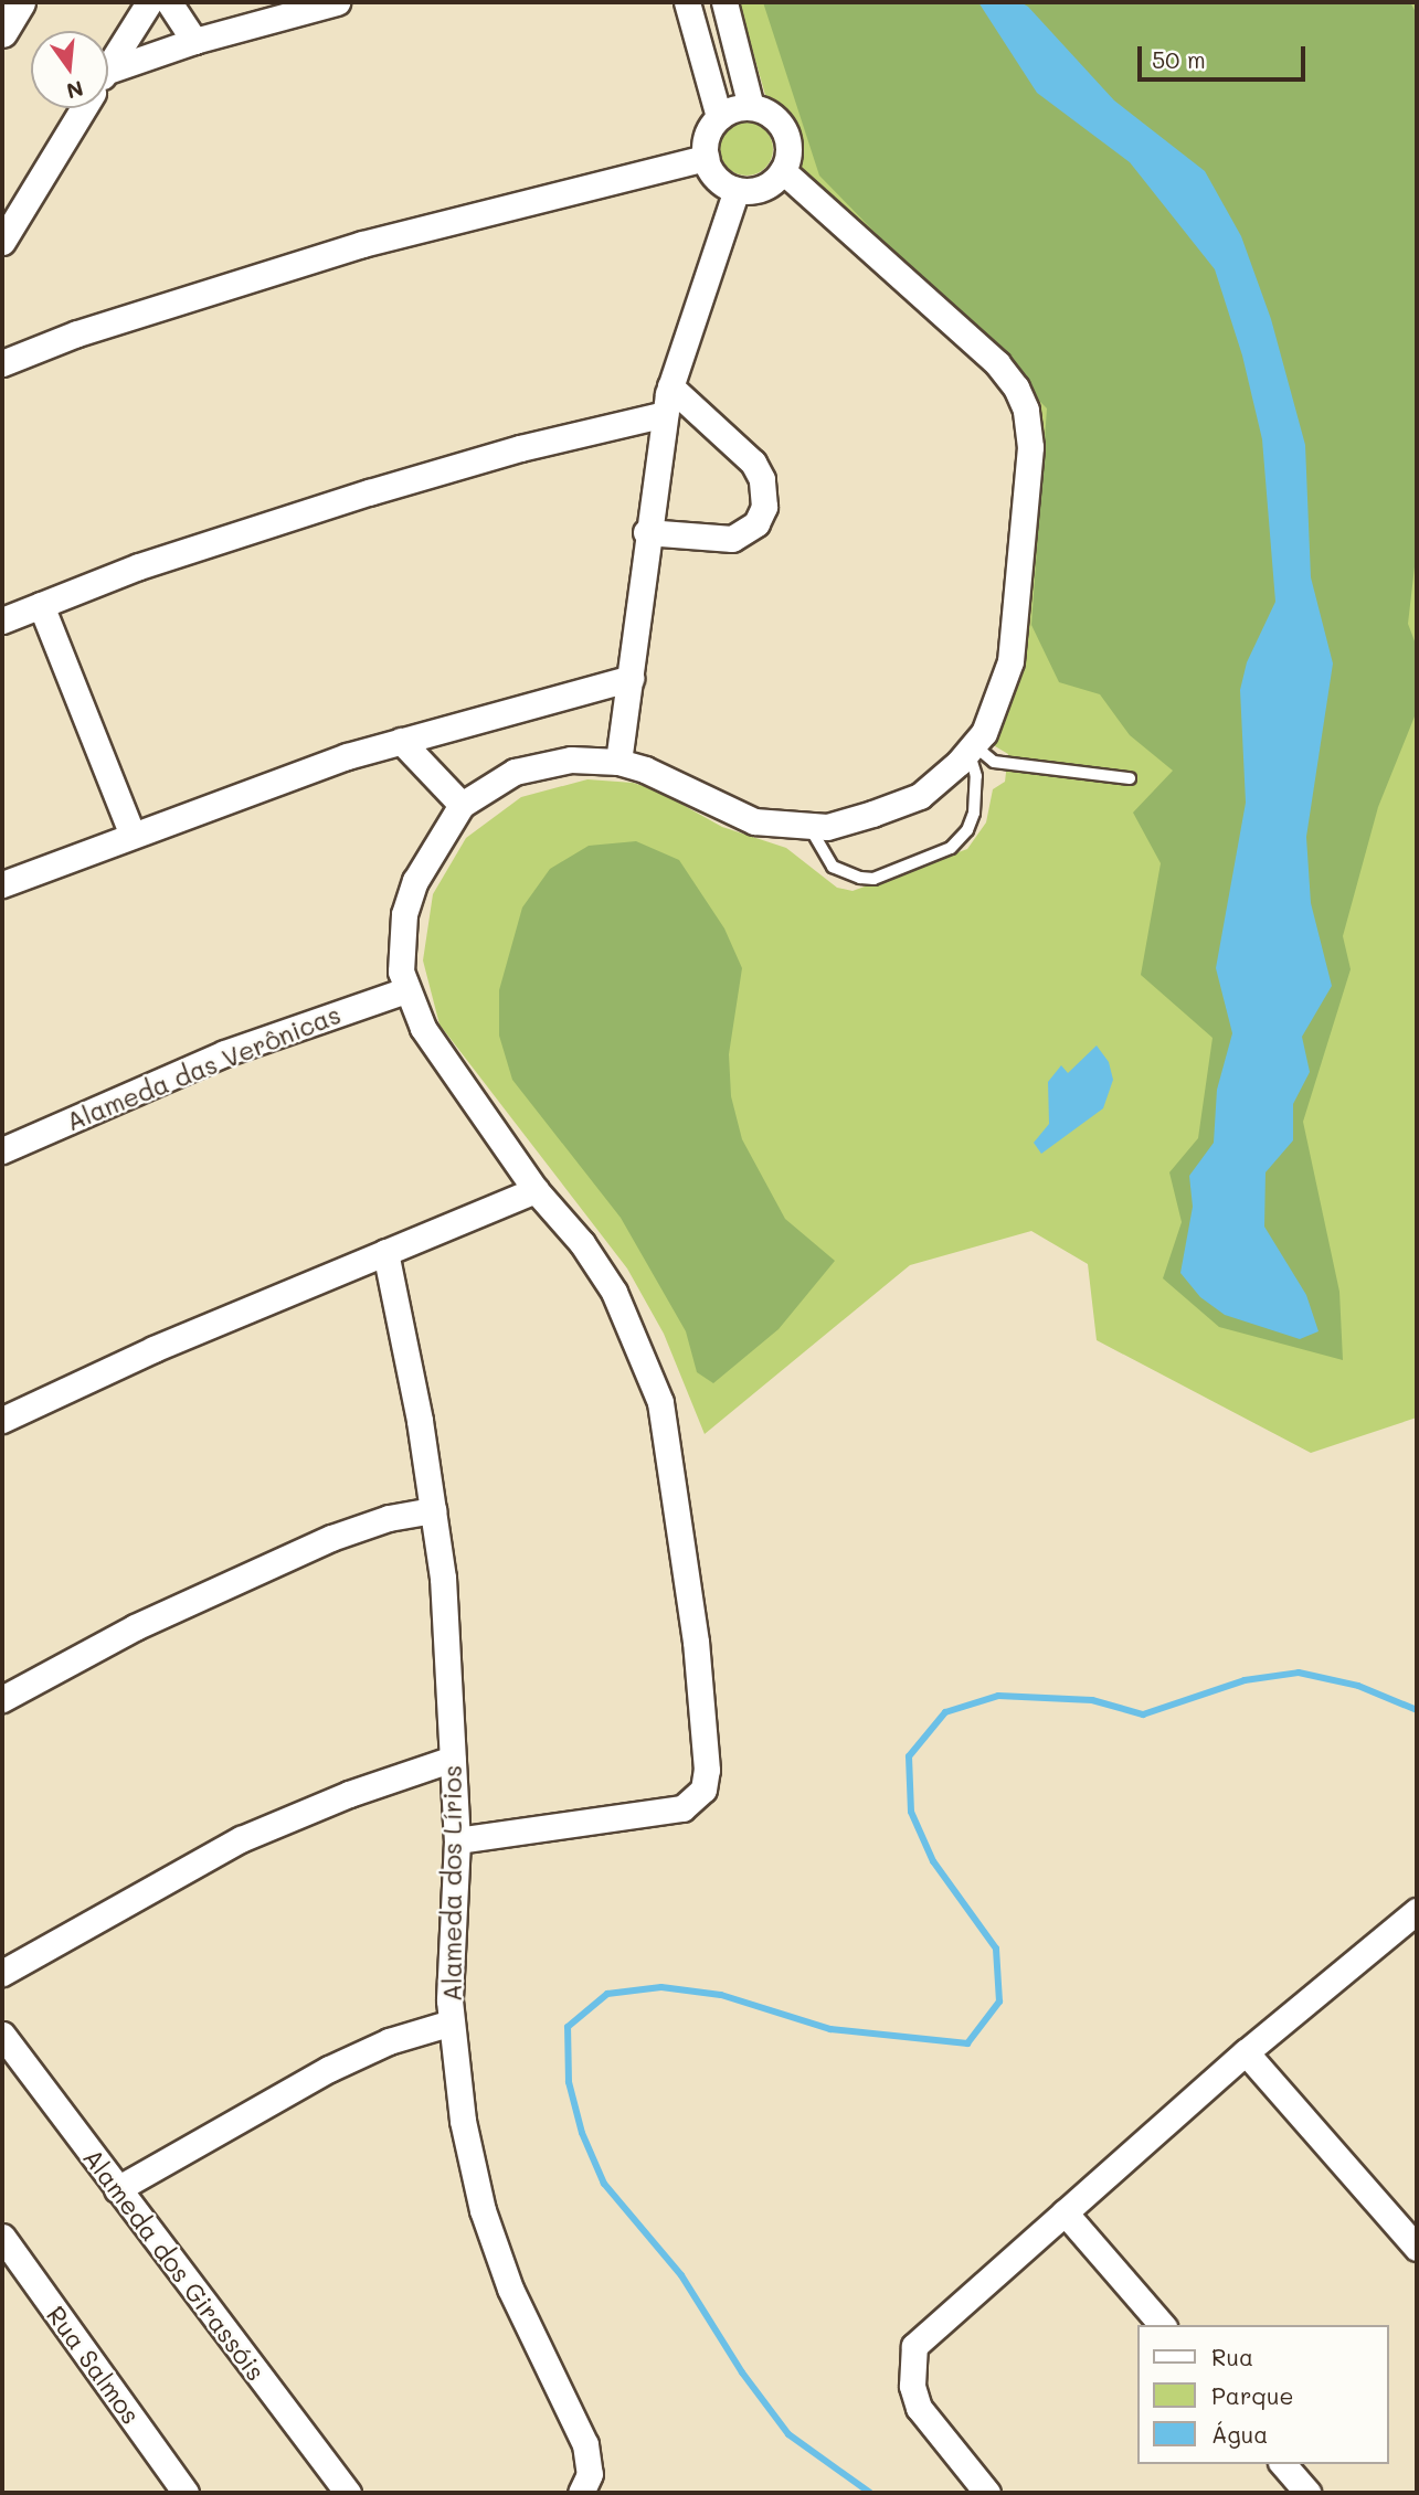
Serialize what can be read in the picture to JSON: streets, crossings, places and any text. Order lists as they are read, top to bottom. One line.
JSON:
{"streets":{"street":["Alameda das Verônicas","Alameda dos Lírios","Alameda dos Girassóis","Rua Salmos"]},"legend":["Rua","Parque","Água"],"scale_bar":"50 m","north":"bottom"}
